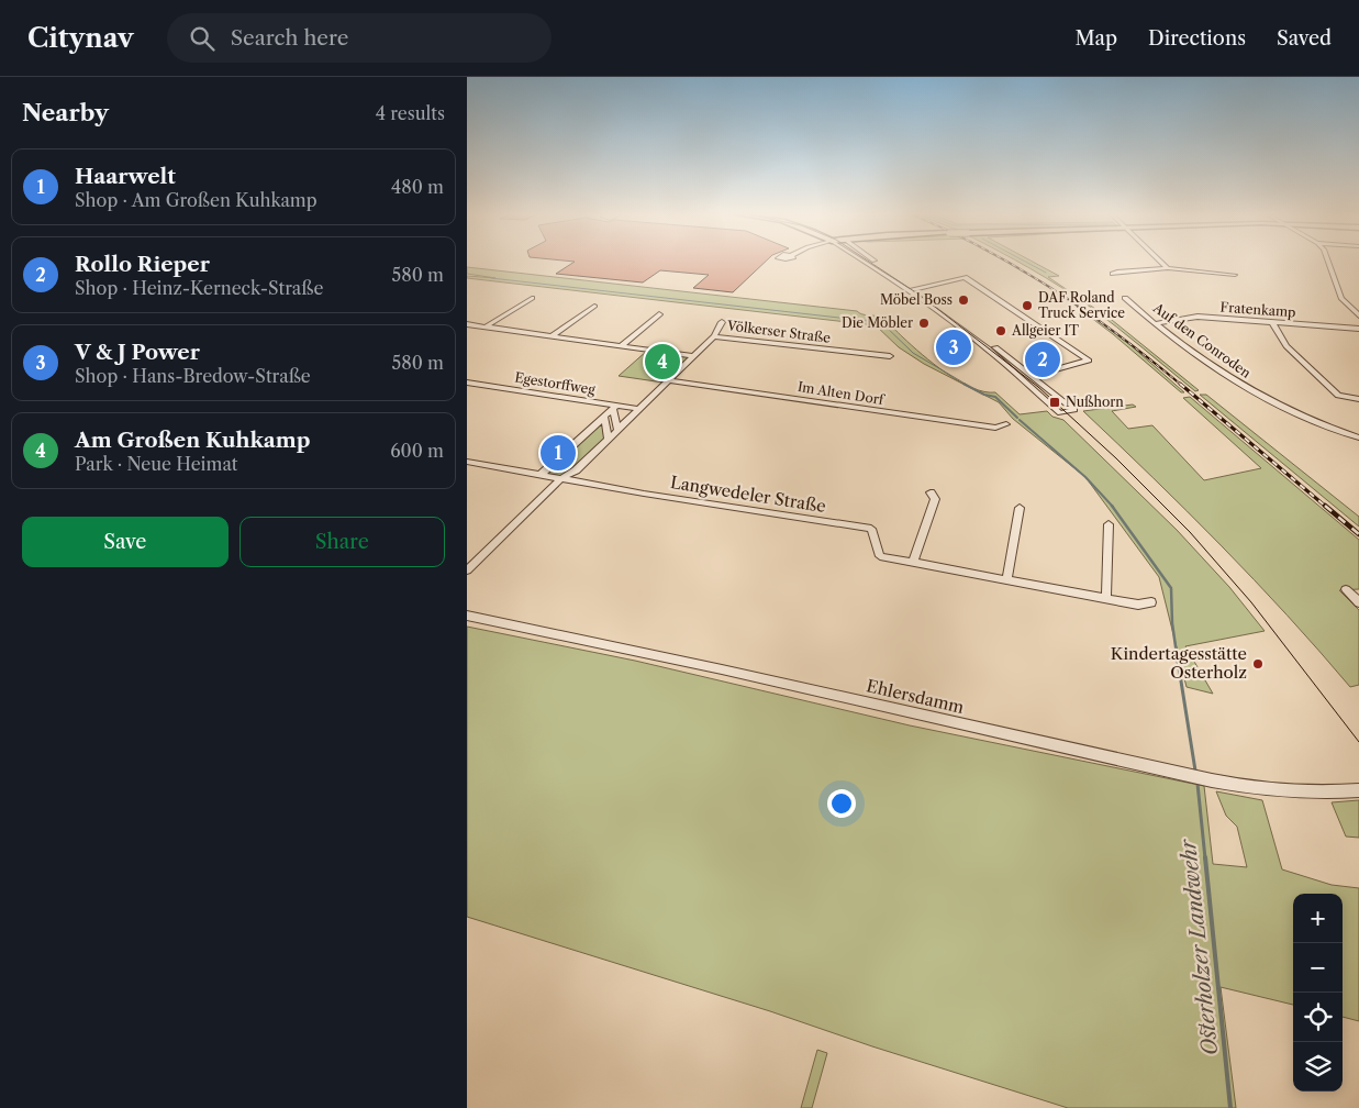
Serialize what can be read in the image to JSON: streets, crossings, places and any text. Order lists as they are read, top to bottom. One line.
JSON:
{"streets":{"street":["Fratenkamp","Völkerser Straße","Auf den Conroden","Egestorffweg","Im Alten Dorf","Langwedeler Straße","Ehlersdamm"]},"crossings":[["Fratenkamp","Auf den Conroden"]],"water":["Osterholzer Landwehr"],"places":{"other":["Möbel Boss","DAF Roland Truck Service","Die Möbler","Allgeier IT","Kindertagesstätte Osterholz"],"transit":["Nußhorn"]},"page":{"header":"Citynav","search":"Search here","nav":["Map","Directions","Saved"],"heading":["Nearby","4 results"],"list":[{"mark":"1","name":"Haarwelt","note":"Shop · Am Großen Kuhkamp","value":"480 m"},{"mark":"2","name":"Rollo Rieper","note":"Shop · Heinz-Kerneck-Straße","value":"580 m"},{"mark":"3","name":"V & J Power","note":"Shop · Hans-Bredow-Straße","value":"580 m"},{"mark":"4","name":"Am Großen Kuhkamp","note":"Park · Neue Heimat","value":"600 m"}],"pins":["3","2","4","1"],"buttons":["Save","Share"],"map_buttons":["+","−"]}}
